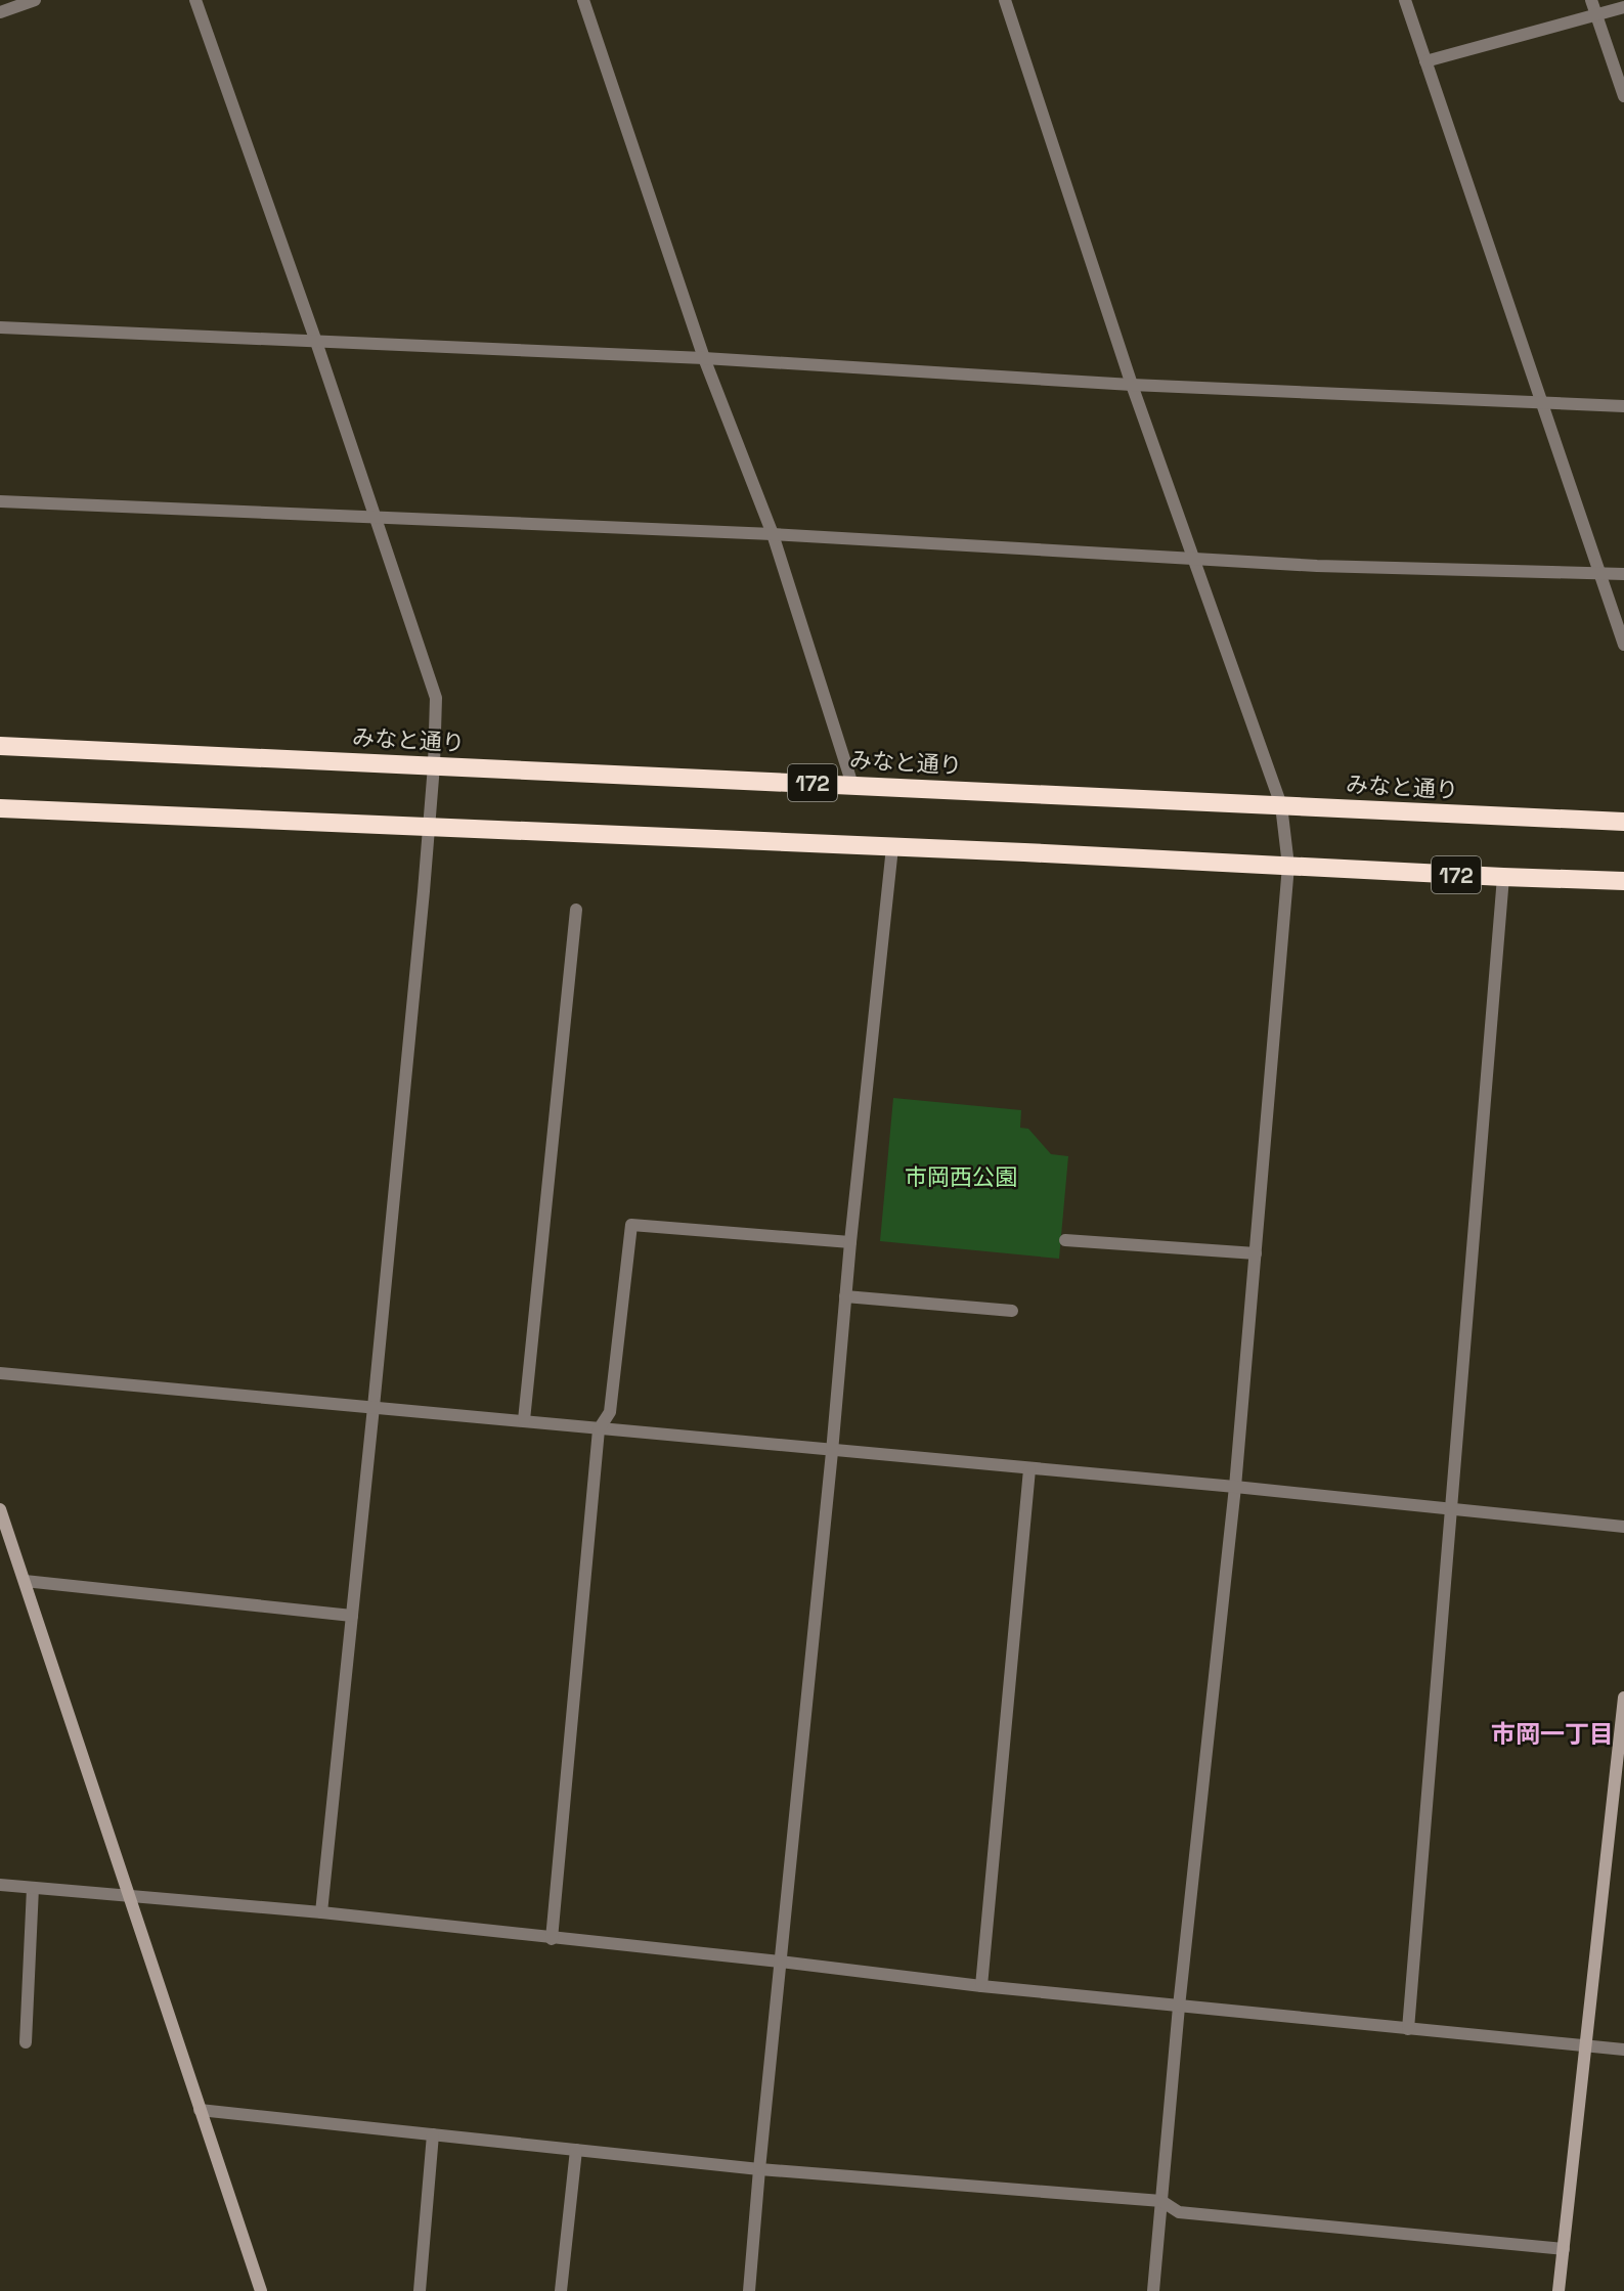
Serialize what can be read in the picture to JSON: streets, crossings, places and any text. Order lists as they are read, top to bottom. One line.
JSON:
{"streets":{"highway":["みなと通り","172"]},"districts":["市岡一丁目"],"parks":["市岡西公園"]}
